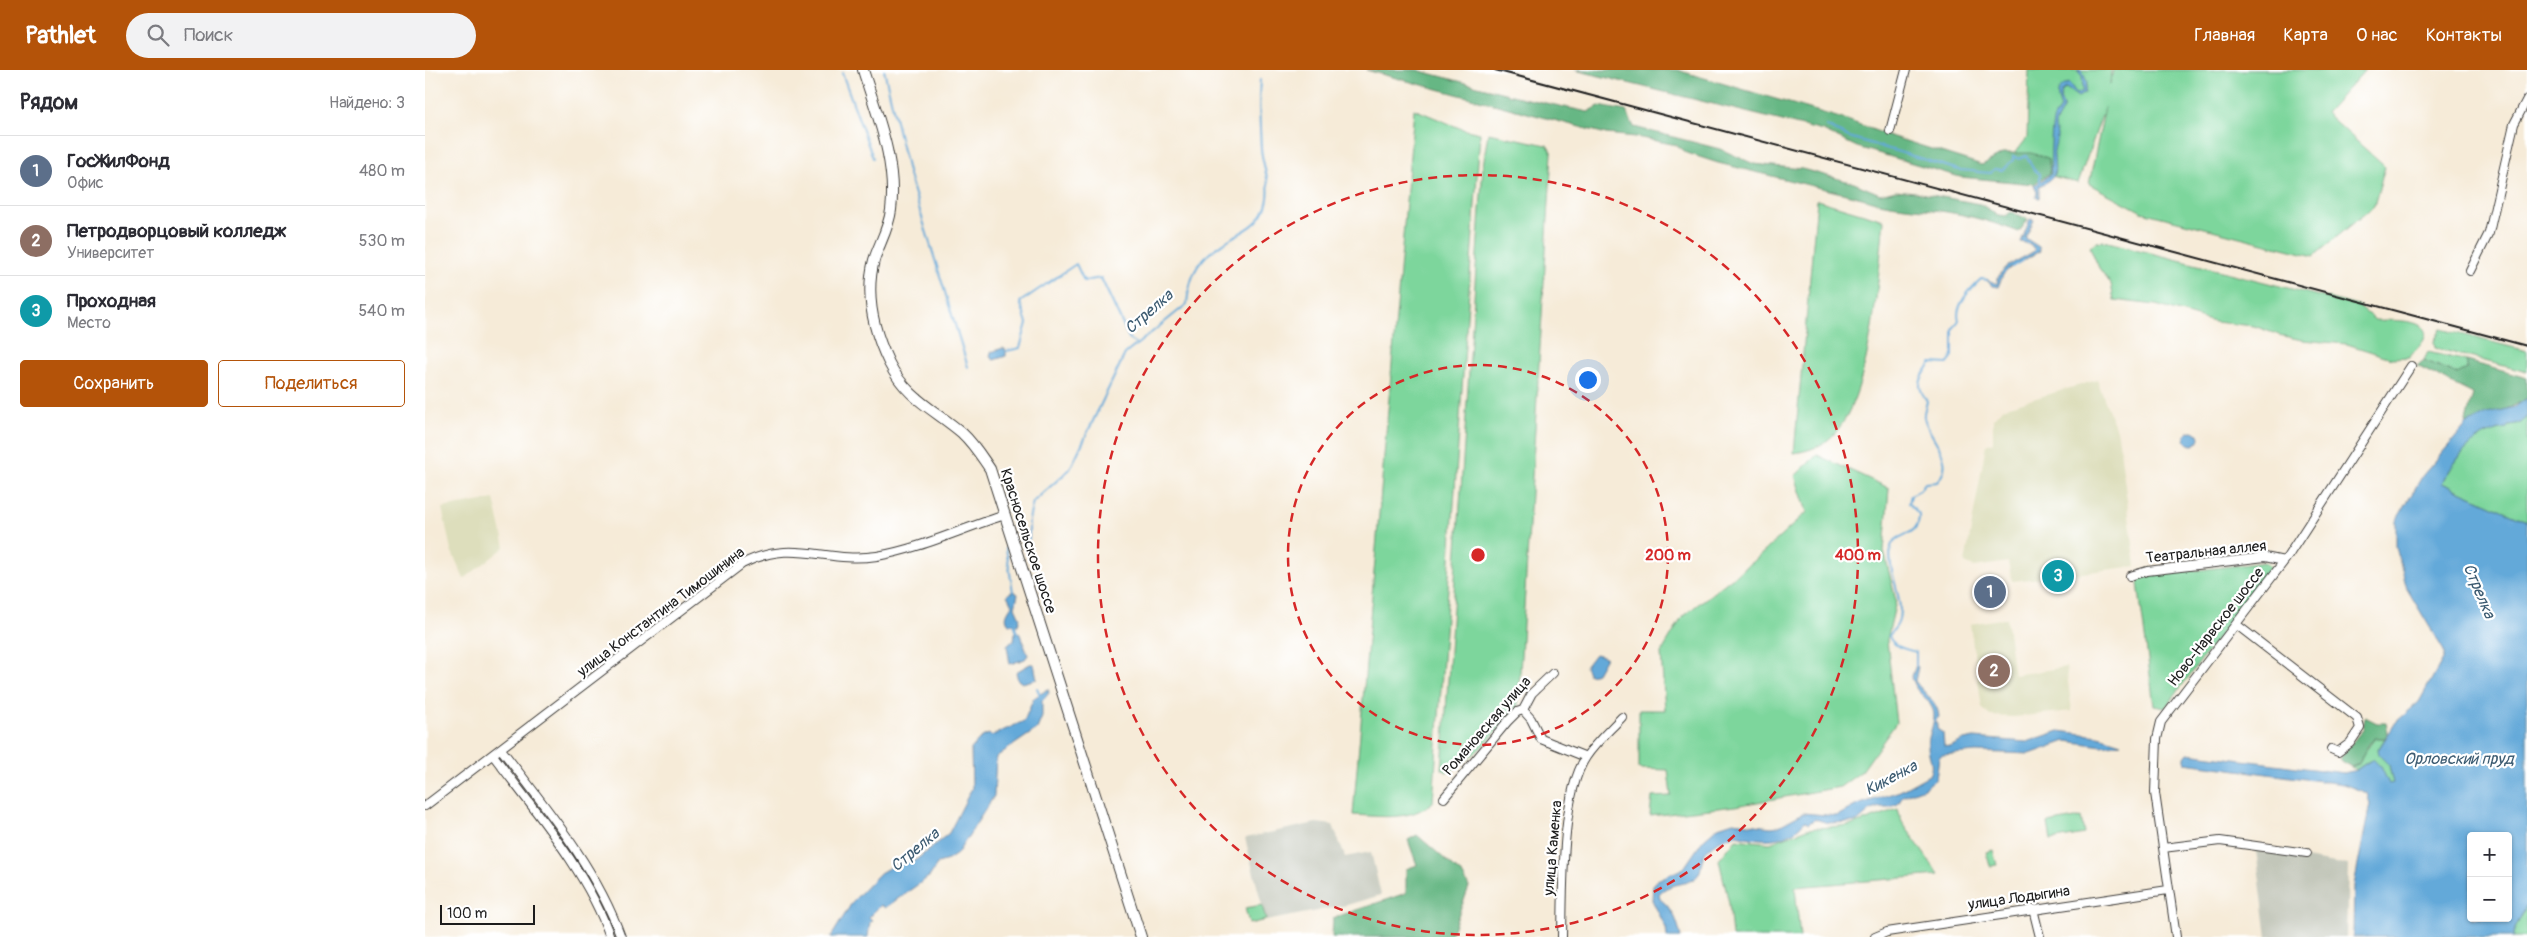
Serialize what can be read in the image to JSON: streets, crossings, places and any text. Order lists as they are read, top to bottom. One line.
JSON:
{"streets":{"main road":["Красносельское шоссе"],"street":["Театральная аллея","улица Константина Тимошинина","Ново-Нарвское шоссе","Романовская улица","улица Каменка","улица Лодыгина"]},"crossings":[["Красносельское шоссе","улица Константина Тимошинина"],["Театральная аллея","Ново-Нарвское шоссе"],["Ново-Нарвское шоссе","улица Лодыгина"]],"water":["Стрелка","Орловский пруд","Кикенка"],"scale_bar":"100 m","page":{"header":"Pathlet","search":"Поиск","nav":["Главная","Карта","О нас","Контакты"],"heading":["Рядом","Найдено: 3"],"list":[{"mark":"1","name":"ГосЖилФонд","note":"Офис","value":"480 m"},{"mark":"2","name":"Петродворцовый колледж","note":"Университет","value":"530 m"},{"mark":"3","name":"Проходная","note":"Место","value":"540 m"}],"buttons":["Сохранить","Поделиться"],"pins":["3","1","2"],"map_buttons":["+","−"],"scale":"100 m"},"rings":["200 m","400 m"]}
